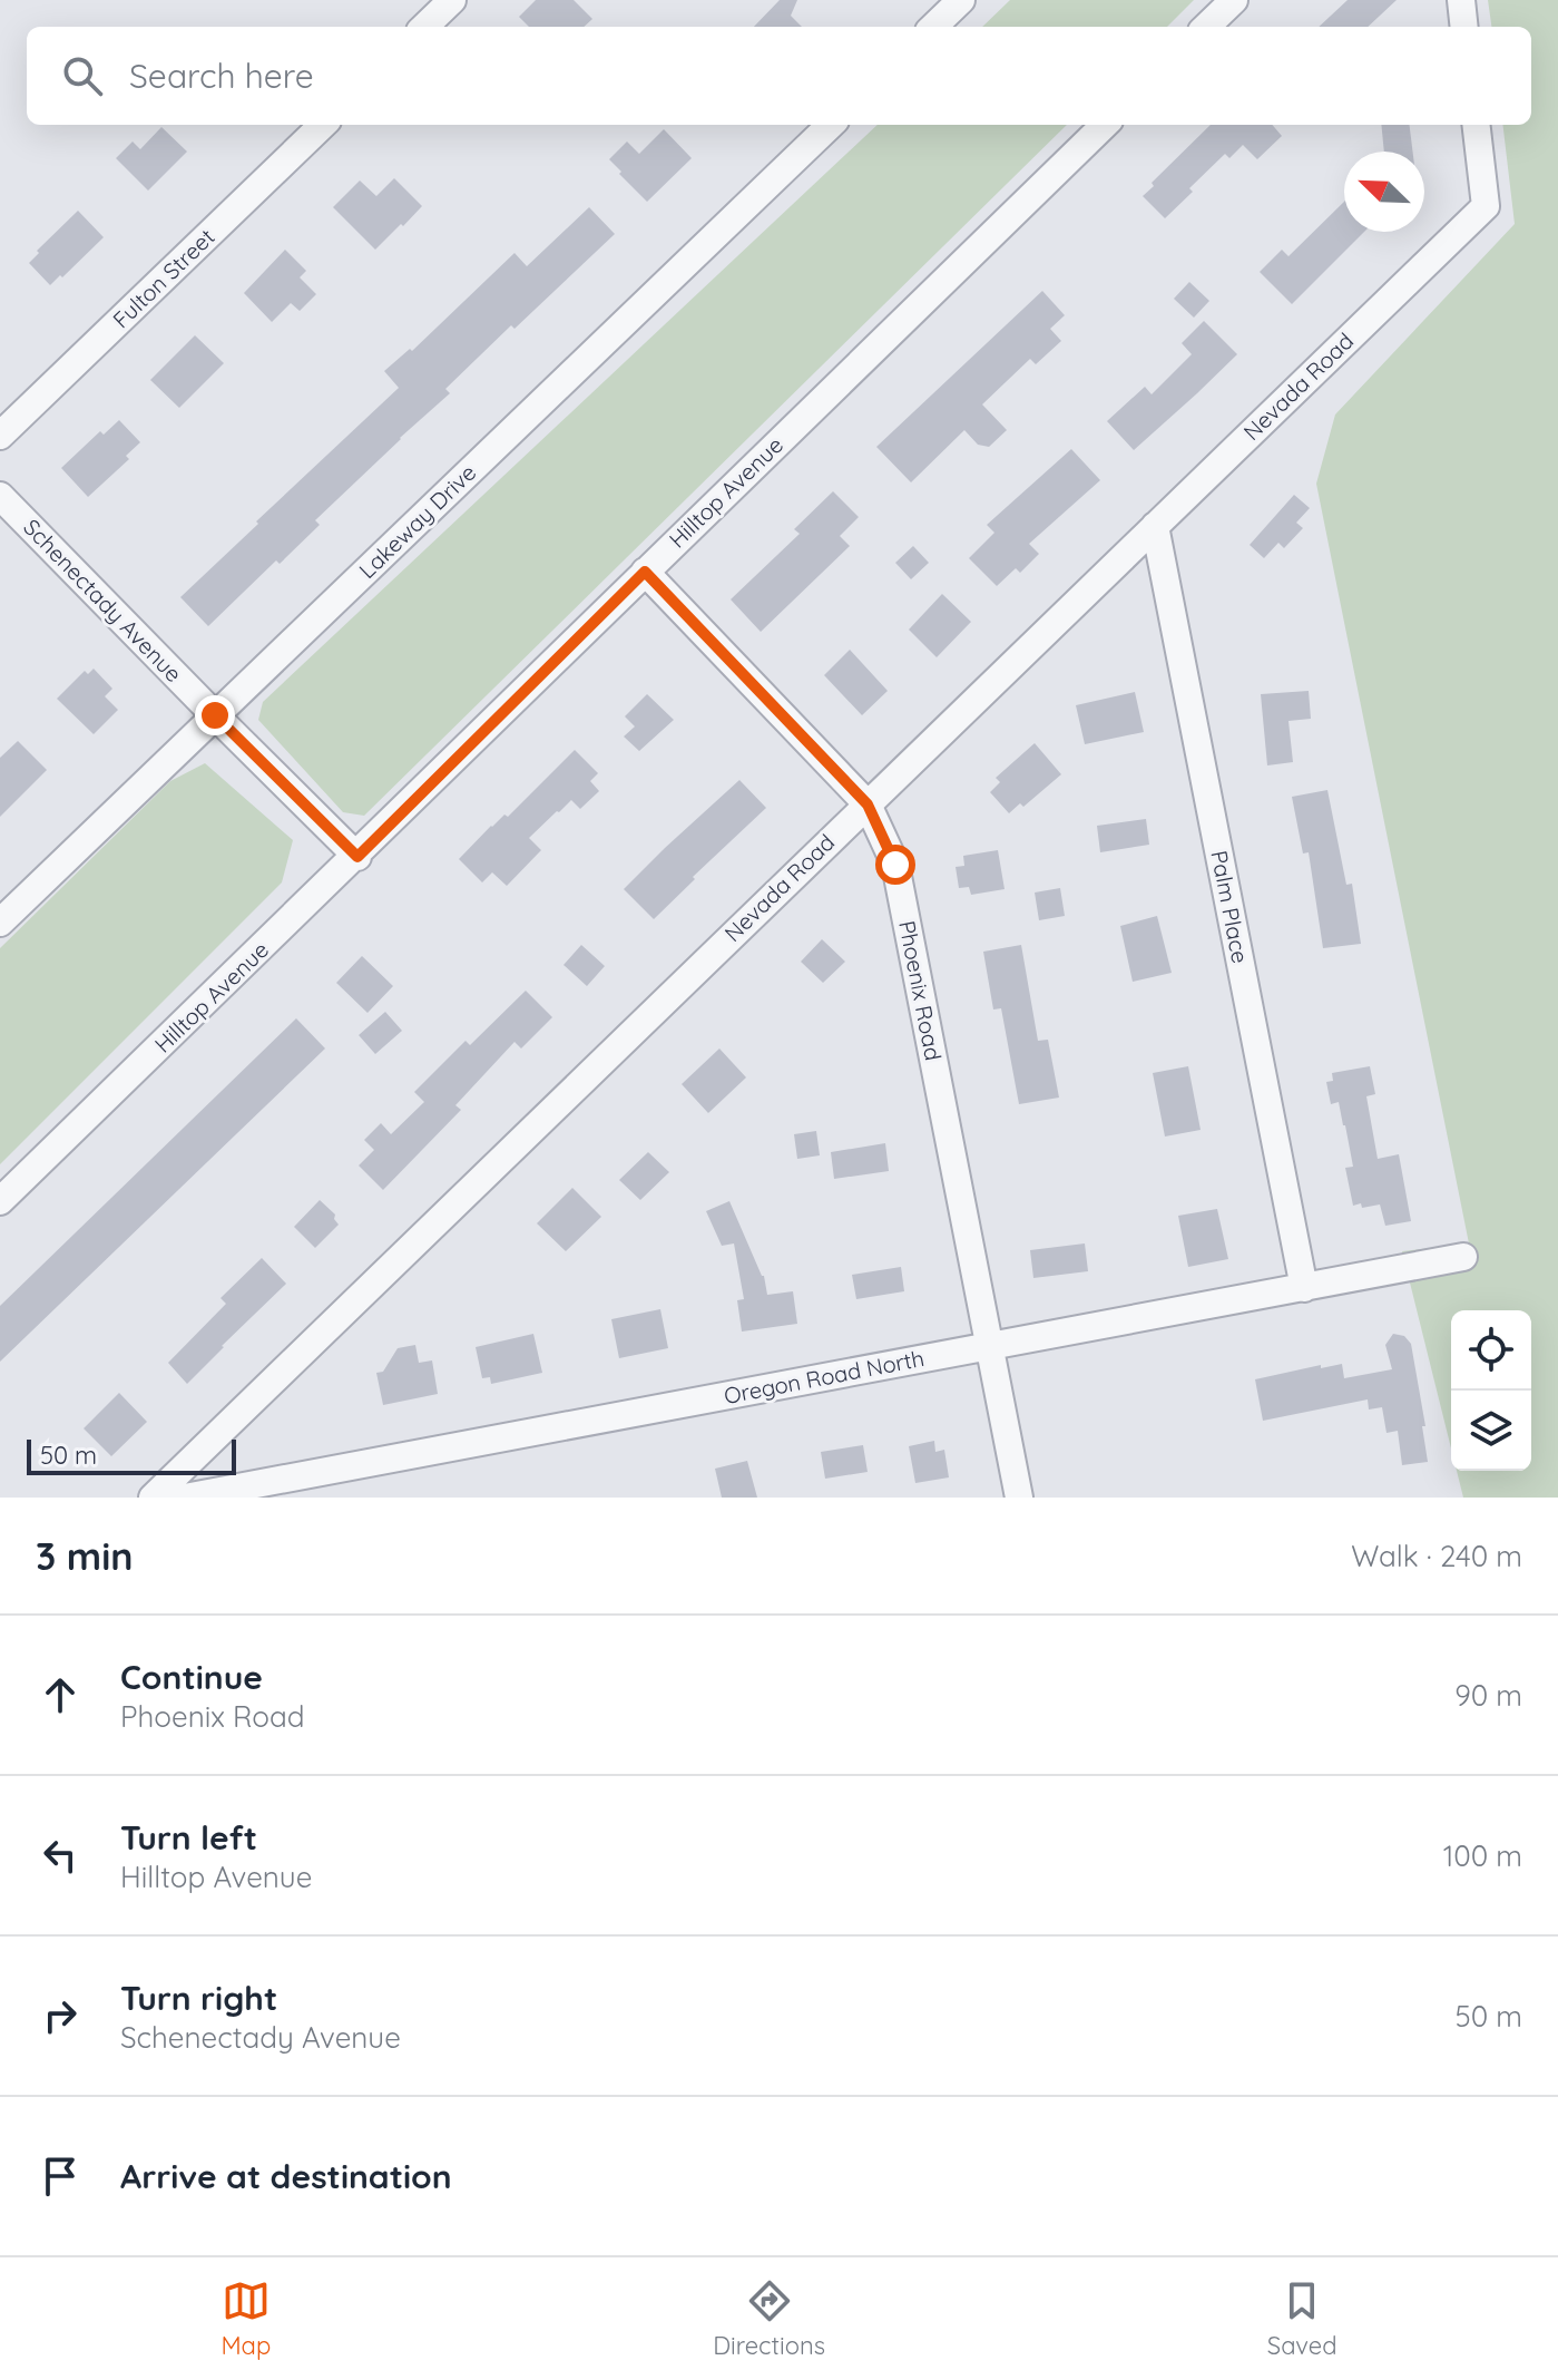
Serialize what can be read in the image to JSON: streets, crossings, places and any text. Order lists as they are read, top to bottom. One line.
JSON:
{"streets":{"street":["Fulton Street","Nevada Road","Hilltop Avenue","Lakeway Drive","Schenectady Avenue","Palm Place","Phoenix Road","Oregon Road North"]},"crossings":[["Nevada Road","Palm Place"],["Nevada Road","Phoenix Road"],["Hilltop Avenue","Schenectady Avenue"],["Hilltop Avenue","Phoenix Road"],["Lakeway Drive","Schenectady Avenue"],["Palm Place","Oregon Road North"],["Phoenix Road","Oregon Road North"]],"scale_bar":"50 m","north":"top left","page":{"search":"Search here","scale":"50 m","heading":["3 min","Walk · 240 m"],"list":[["Continue","Phoenix Road","90 m"],["Turn left","Hilltop Avenue","100 m"],["Turn right","Schenectady Avenue","50 m"],"Arrive at destination"],"nav":["Map","Directions","Saved"]}}
